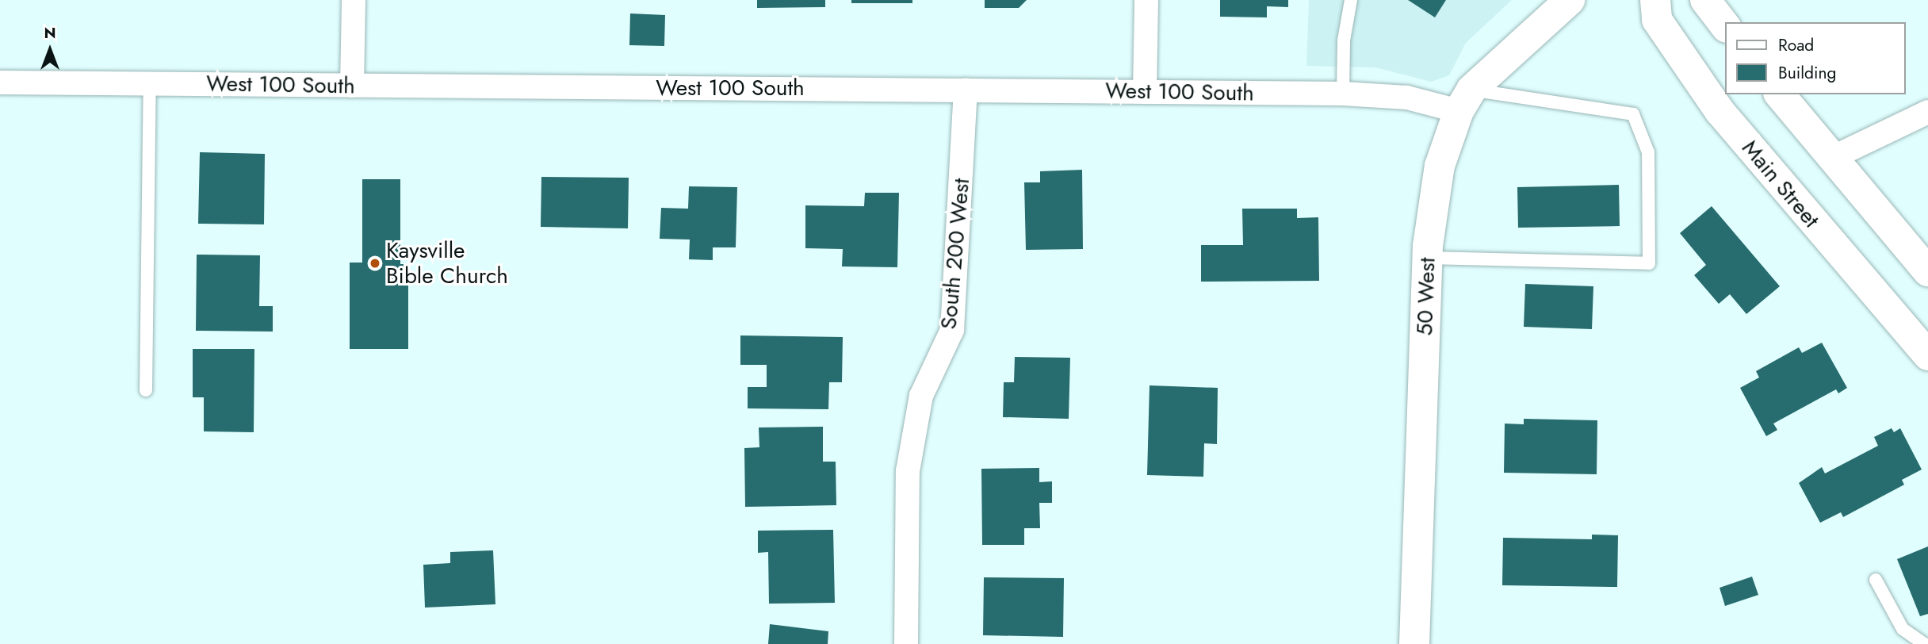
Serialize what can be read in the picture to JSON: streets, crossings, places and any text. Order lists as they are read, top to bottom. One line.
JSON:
{"streets":{"main road":["Main Street","50 West"],"street":["West 100 South","South 200 West"]},"crossings":[["West 100 South","South 200 West"],["West 100 South","50 West"]],"places":["Kaysville Bible Church"],"legend":["Road","Building"],"north":"top"}
